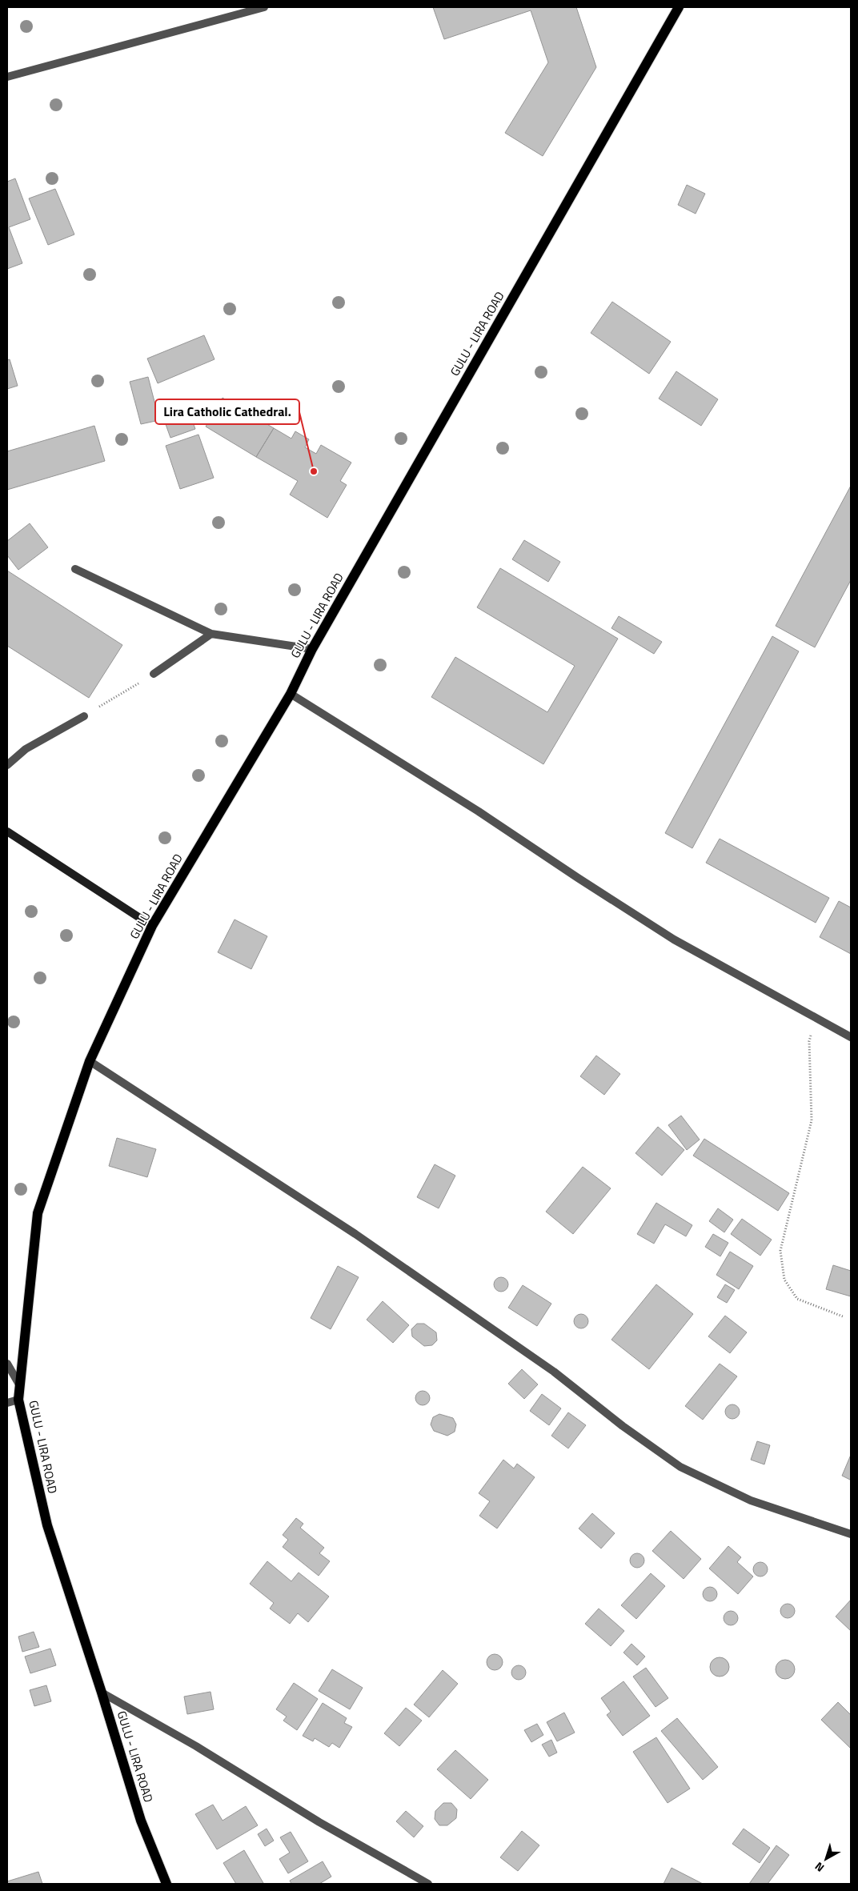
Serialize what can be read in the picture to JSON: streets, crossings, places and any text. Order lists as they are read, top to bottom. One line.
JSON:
{"streets":{"main road":["GULU - LIRA ROAD"]},"places":["Lira Catholic Cathedral."],"north":"bottom left"}
